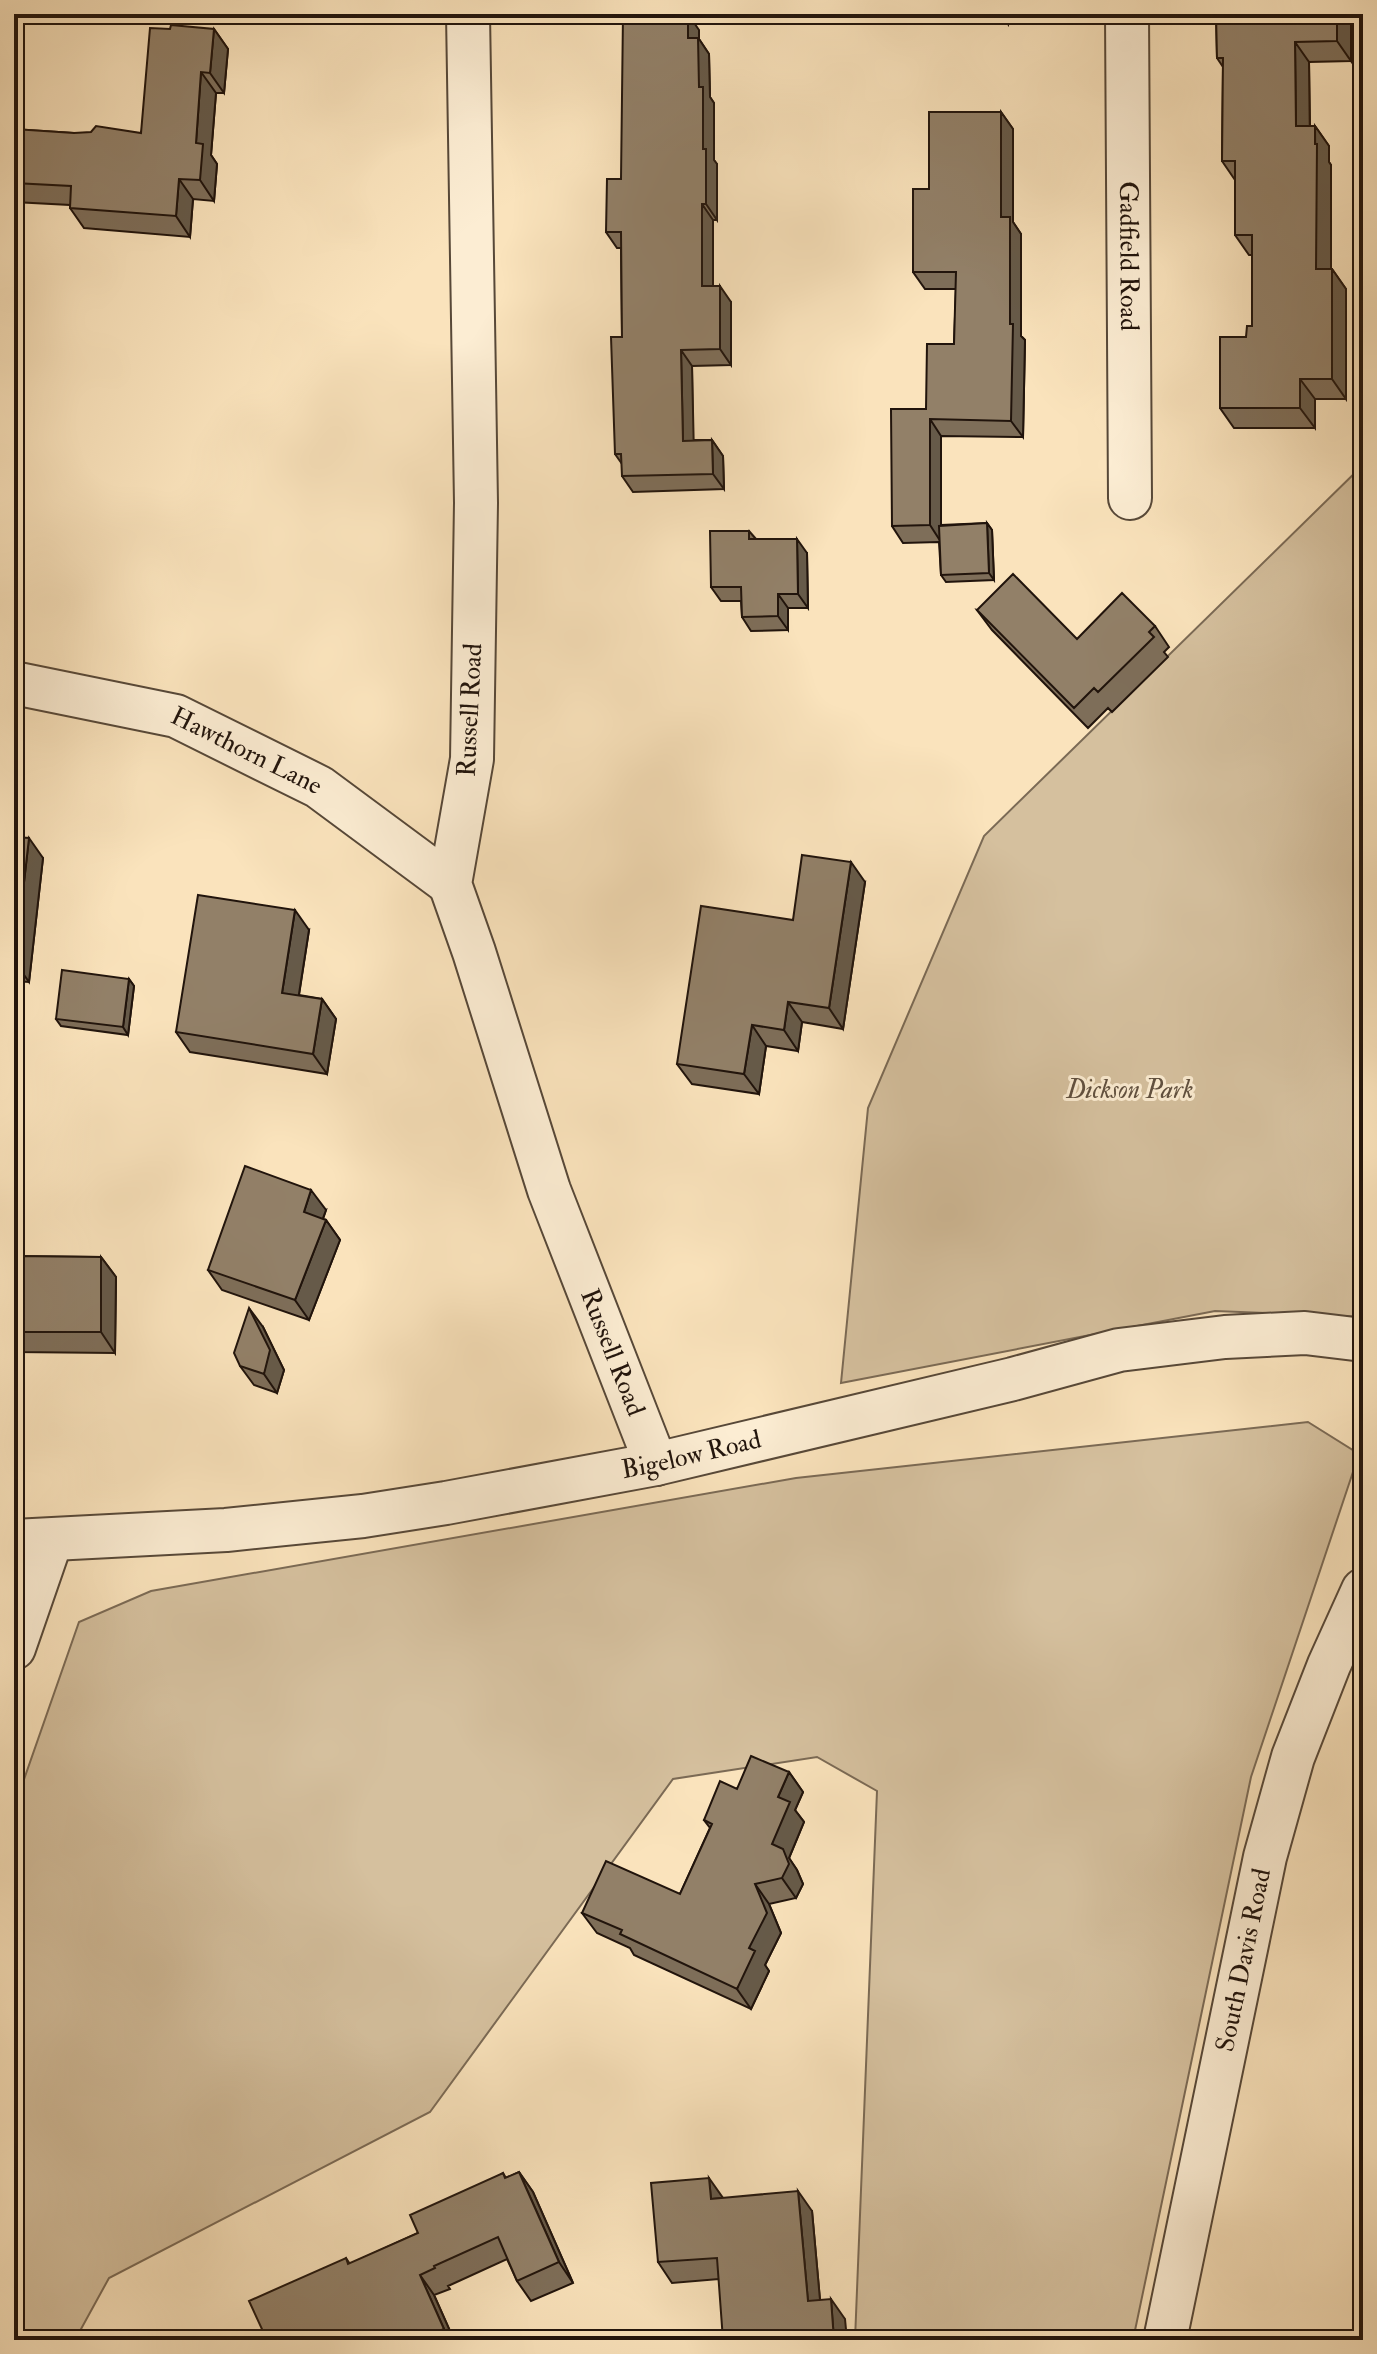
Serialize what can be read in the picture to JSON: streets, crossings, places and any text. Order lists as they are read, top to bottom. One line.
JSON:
{"streets":{"street":["Gadfield Road","Russell Road","Hawthorn Lane","Bigelow Road","South Davis Road"]},"crossings":[["Russell Road","Hawthorn Lane"],["Russell Road","Bigelow Road"]],"parks":["Dickson Park"]}
